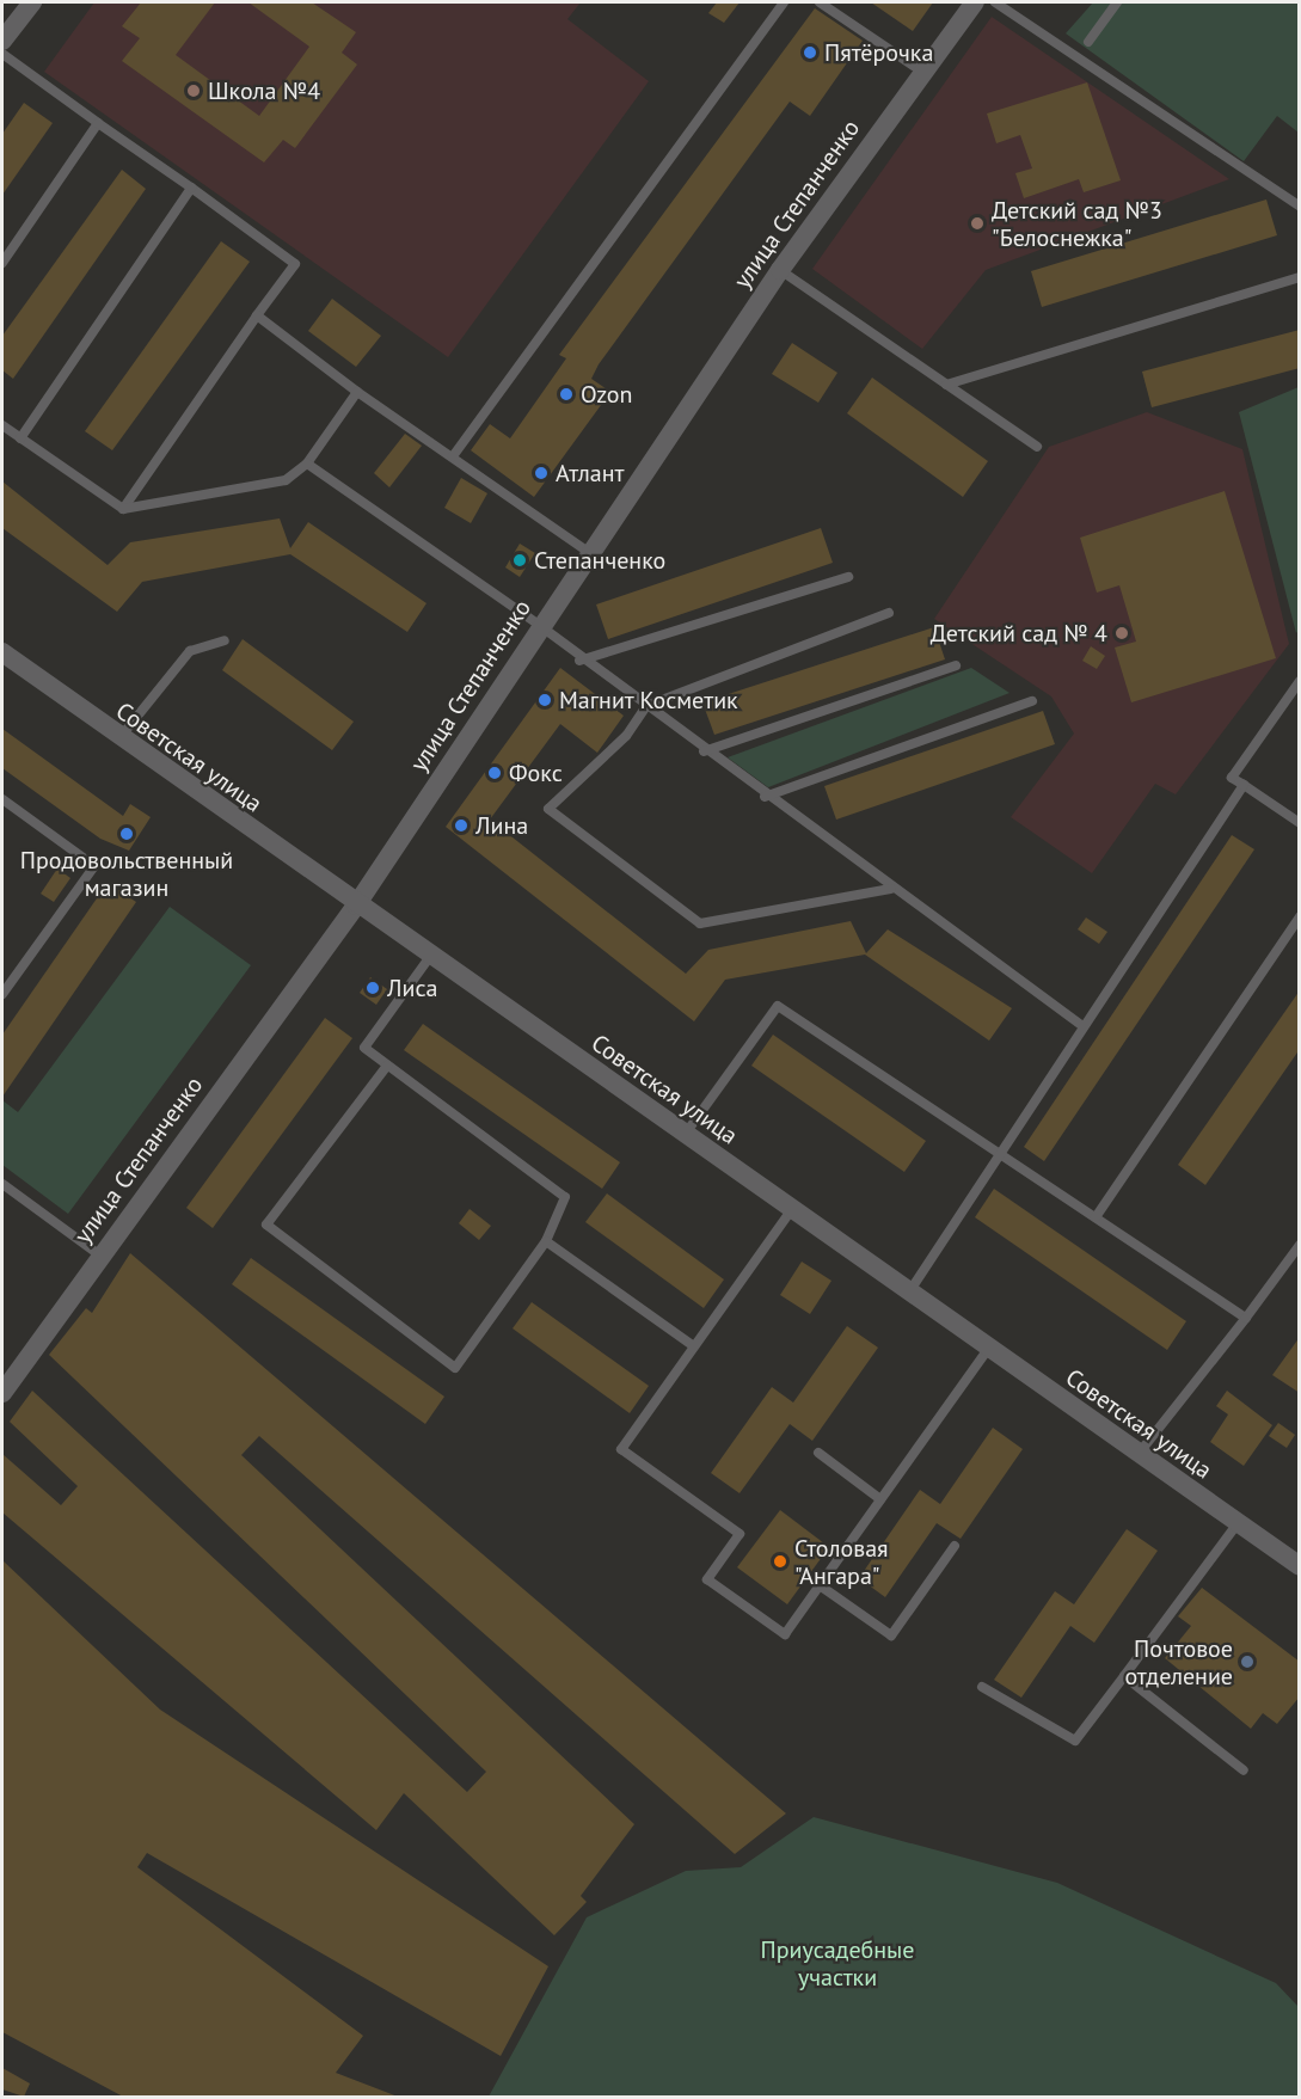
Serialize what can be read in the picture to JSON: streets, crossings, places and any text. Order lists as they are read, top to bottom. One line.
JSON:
{"streets":{"street":["улица Степанченко","Советская улица"]},"crossings":[["улица Степанченко","Советская улица"]],"parks":["Приусадебные участки"],"places":["Пятёрочка","Школа №4","Детский сад №3 \"Белоснежка\"","Ozon","Атлант","Степанченко","Детский сад № 4","Магнит Косметик","Фокс","Лина","Продовольственный магазин","Лиса","Столовая \"Ангара\"","Почтовое отделение"]}
